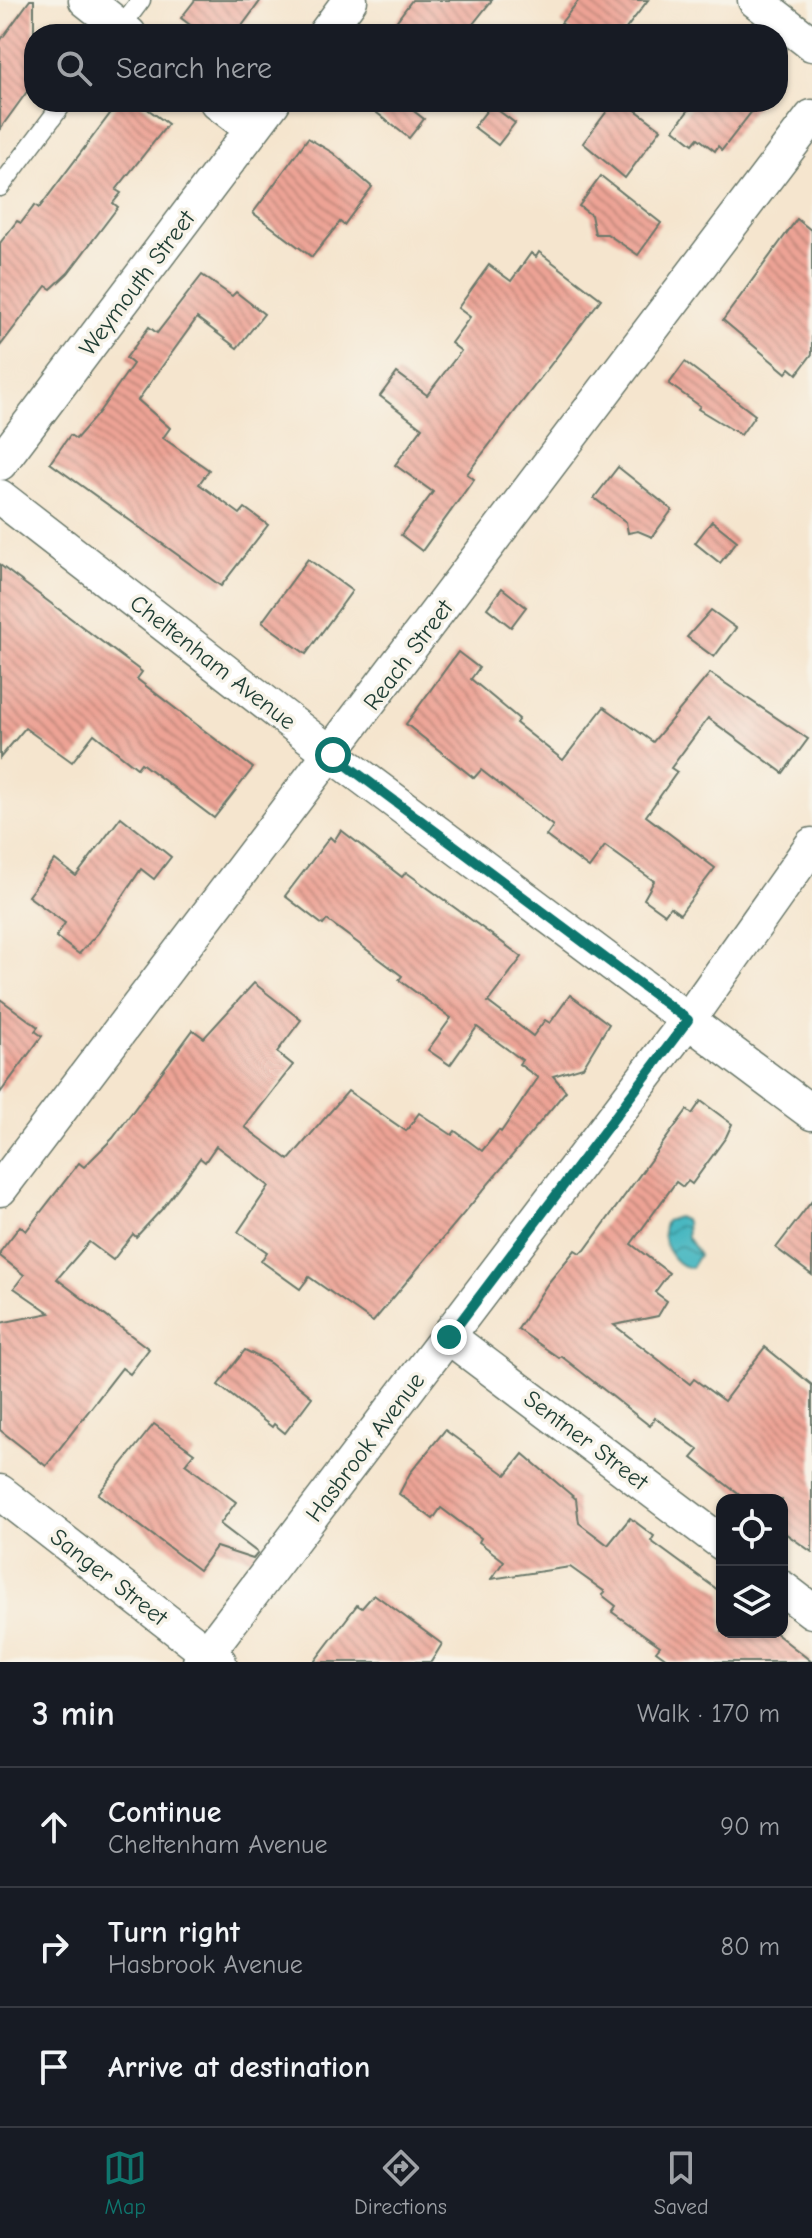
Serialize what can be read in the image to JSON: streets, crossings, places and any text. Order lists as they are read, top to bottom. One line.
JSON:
{"streets":{"street":["Weymouth Street","Reach Street","Cheltenham Avenue","Sentner Street","Hasbrook Avenue","Sanger Street"]},"crossings":[["Reach Street","Cheltenham Avenue"],["Cheltenham Avenue","Hasbrook Avenue"],["Sentner Street","Hasbrook Avenue"],["Hasbrook Avenue","Sanger Street"]],"page":{"search":"Search here","heading":["3 min","Walk · 170 m"],"list":[["Continue","Cheltenham Avenue","90 m"],["Turn right","Hasbrook Avenue","80 m"],"Arrive at destination"],"nav":["Map","Directions","Saved"]}}
